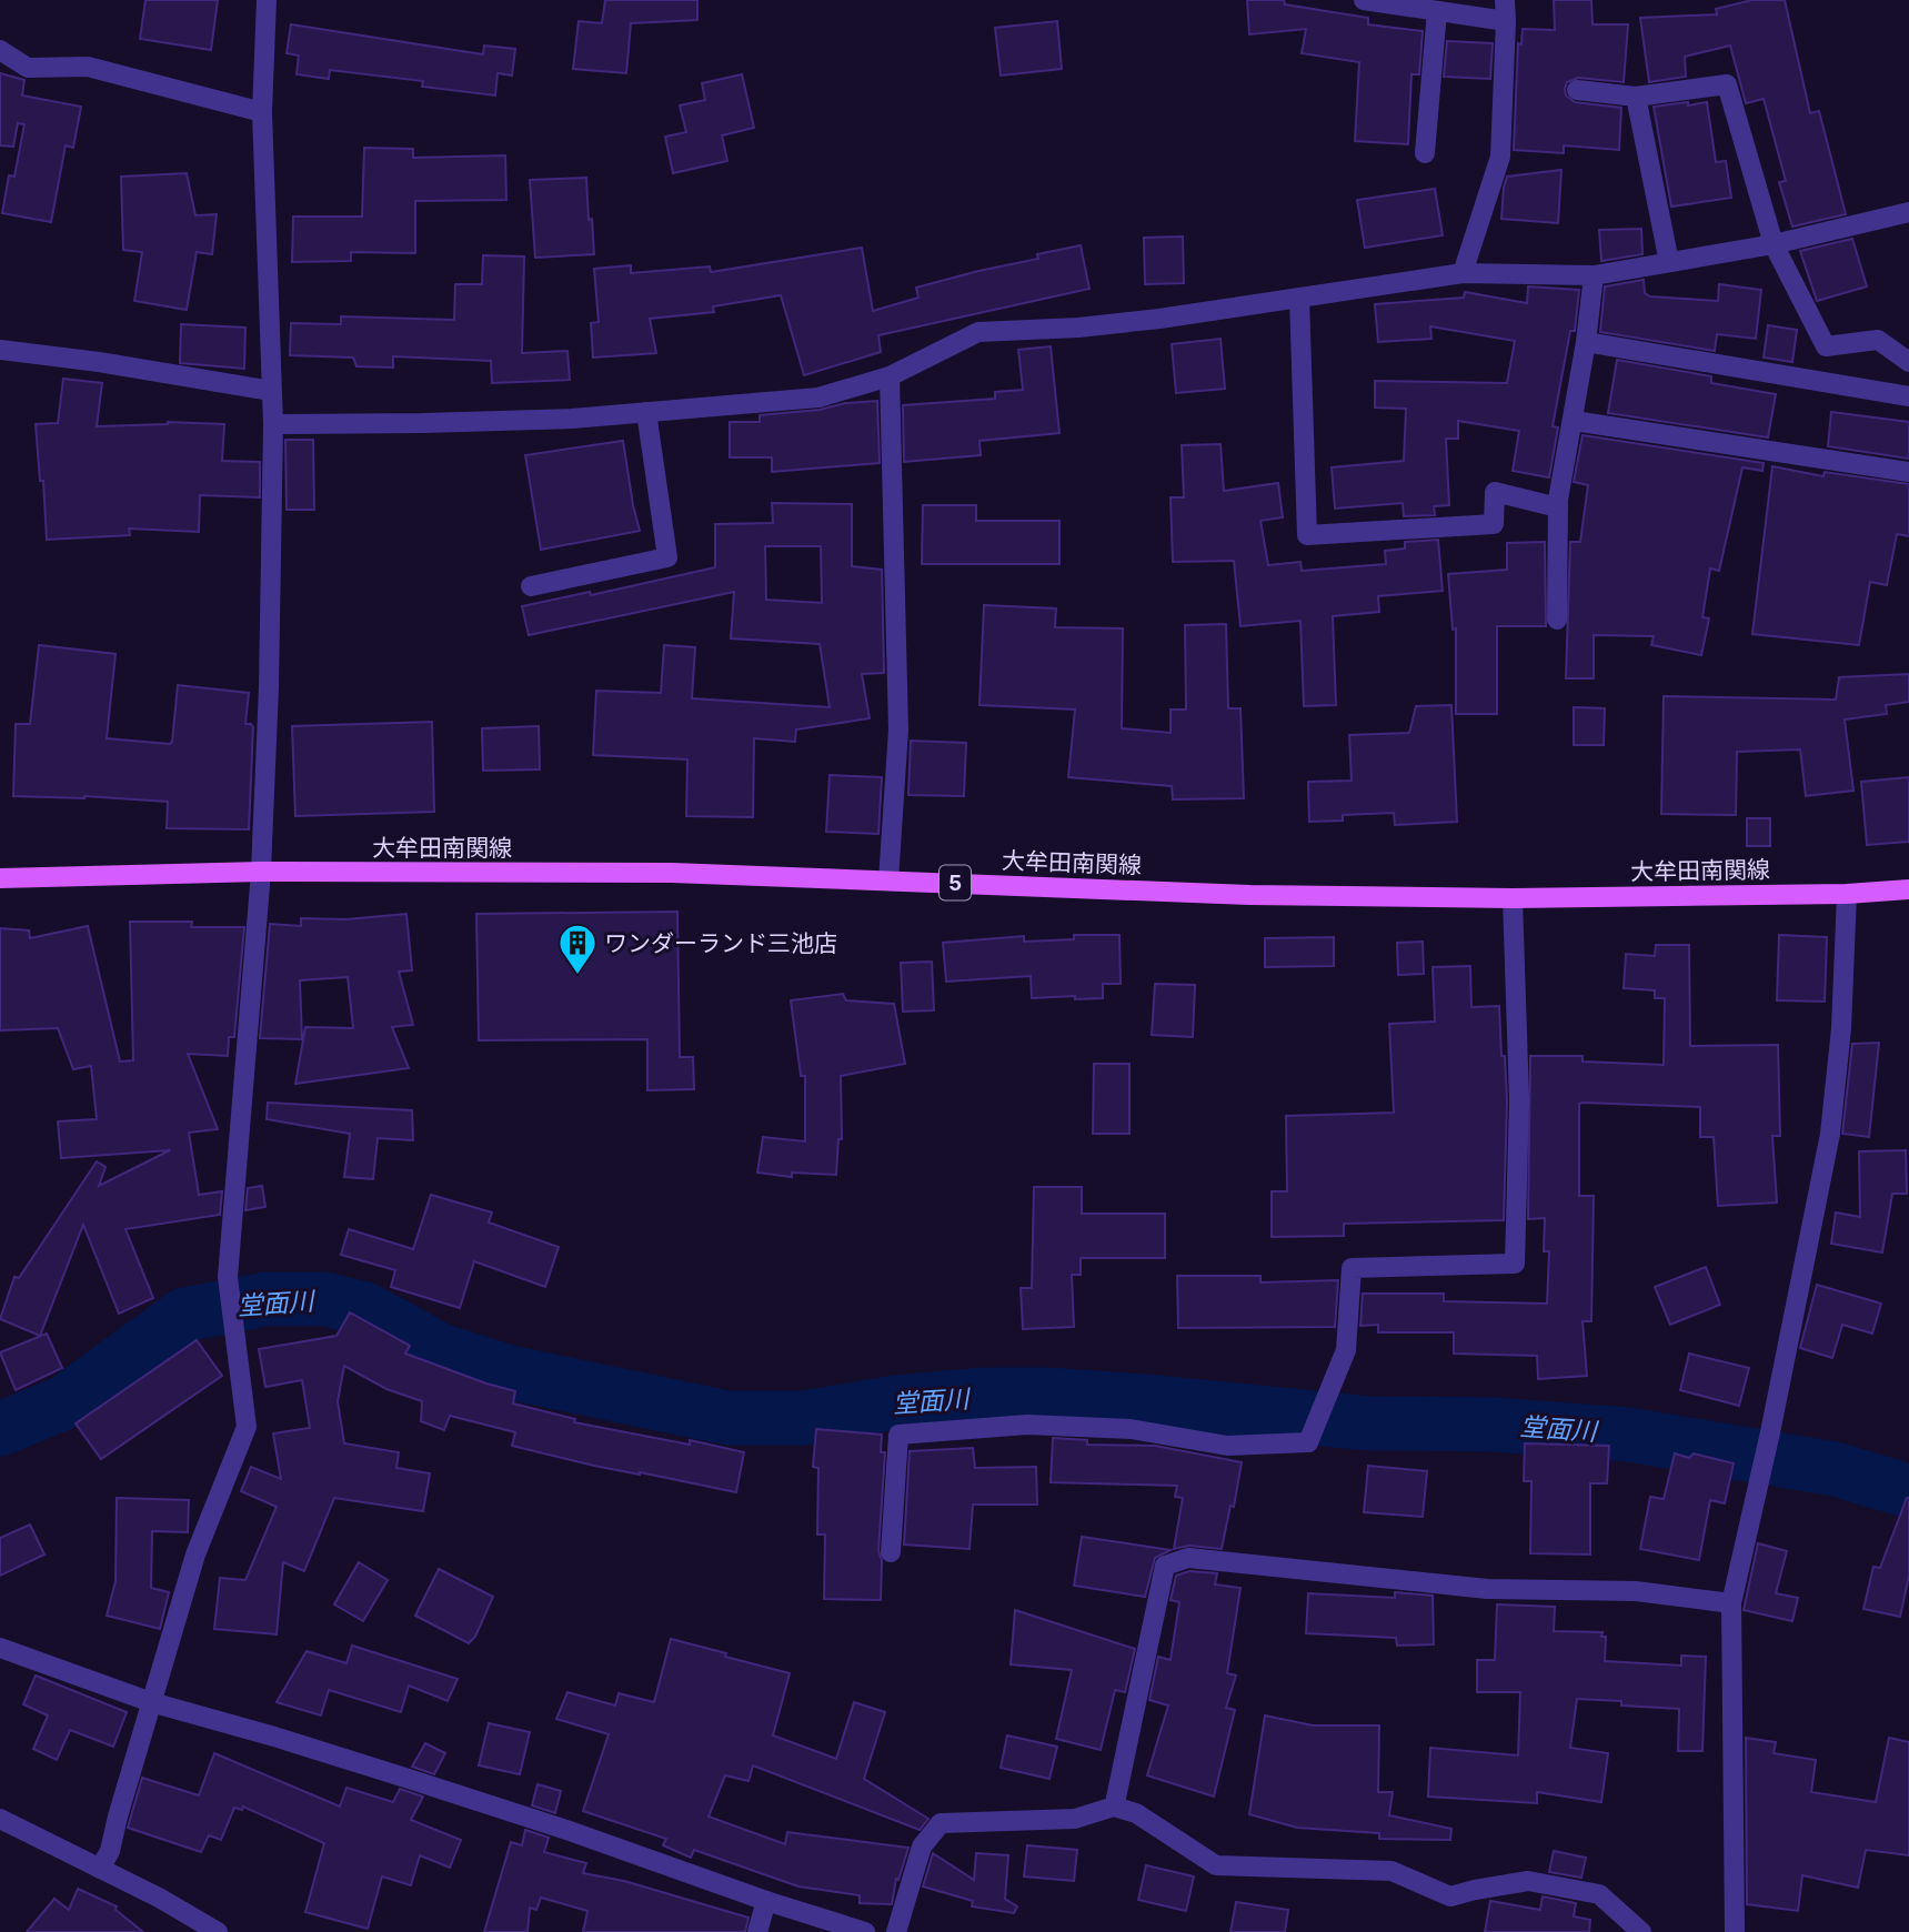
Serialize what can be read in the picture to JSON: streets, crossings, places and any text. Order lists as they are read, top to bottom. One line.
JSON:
{"streets":{"main road":["大牟田南関線","5"]},"water":["堂面川"],"places":{"building":["ワンダーランド三池店"]}}
